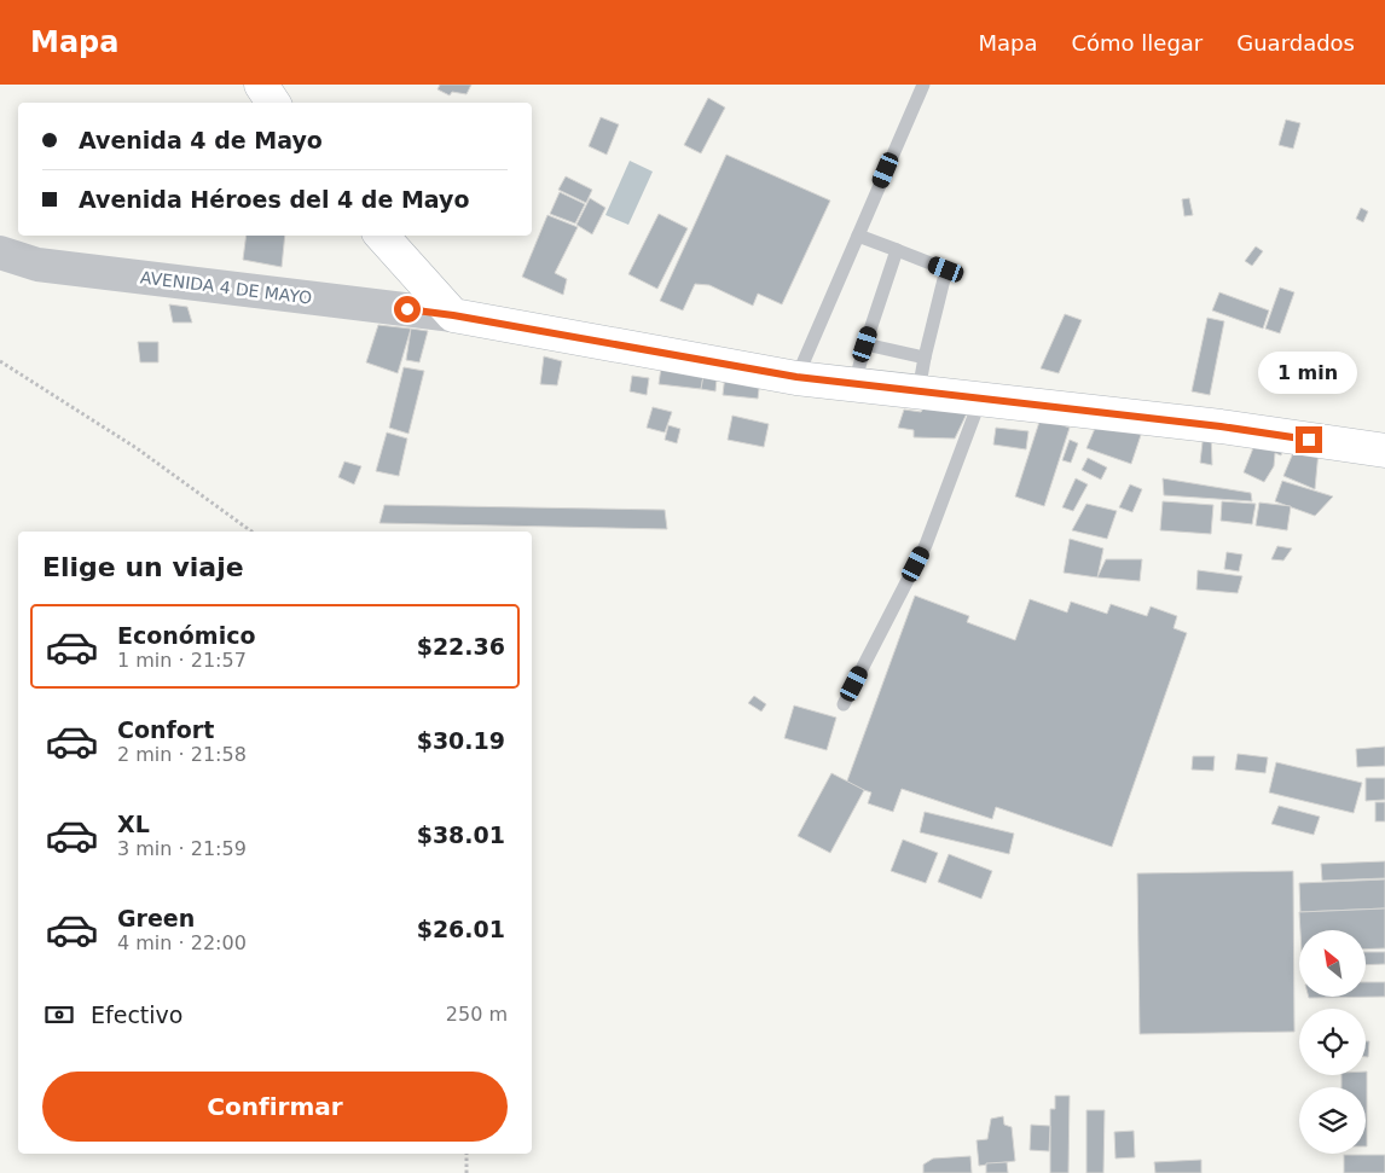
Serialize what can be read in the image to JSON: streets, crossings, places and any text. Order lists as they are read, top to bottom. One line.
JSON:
{"streets":{"street":["AVENIDA 4 DE MAYO"]},"north":"top left","page":{"header":"Mapa","nav":["Mapa","Cómo llegar","Guardados"],"banner":["Avenida 4 de Mayo","Avenida Héroes del 4 de Mayo"],"bubble":"1 min","heading":"Elige un viaje","list":[{"name":"Económico","note":"1 min · 21:57","value":"$22.36"},{"name":"Confort","note":"2 min · 21:58","value":"$30.19"},{"name":"XL","note":"3 min · 21:59","value":"$38.01"},{"name":"Green","note":"4 min · 22:00","value":"$26.01"}],"pay":["Efectivo","250 m"],"buttons":"Confirmar"}}
